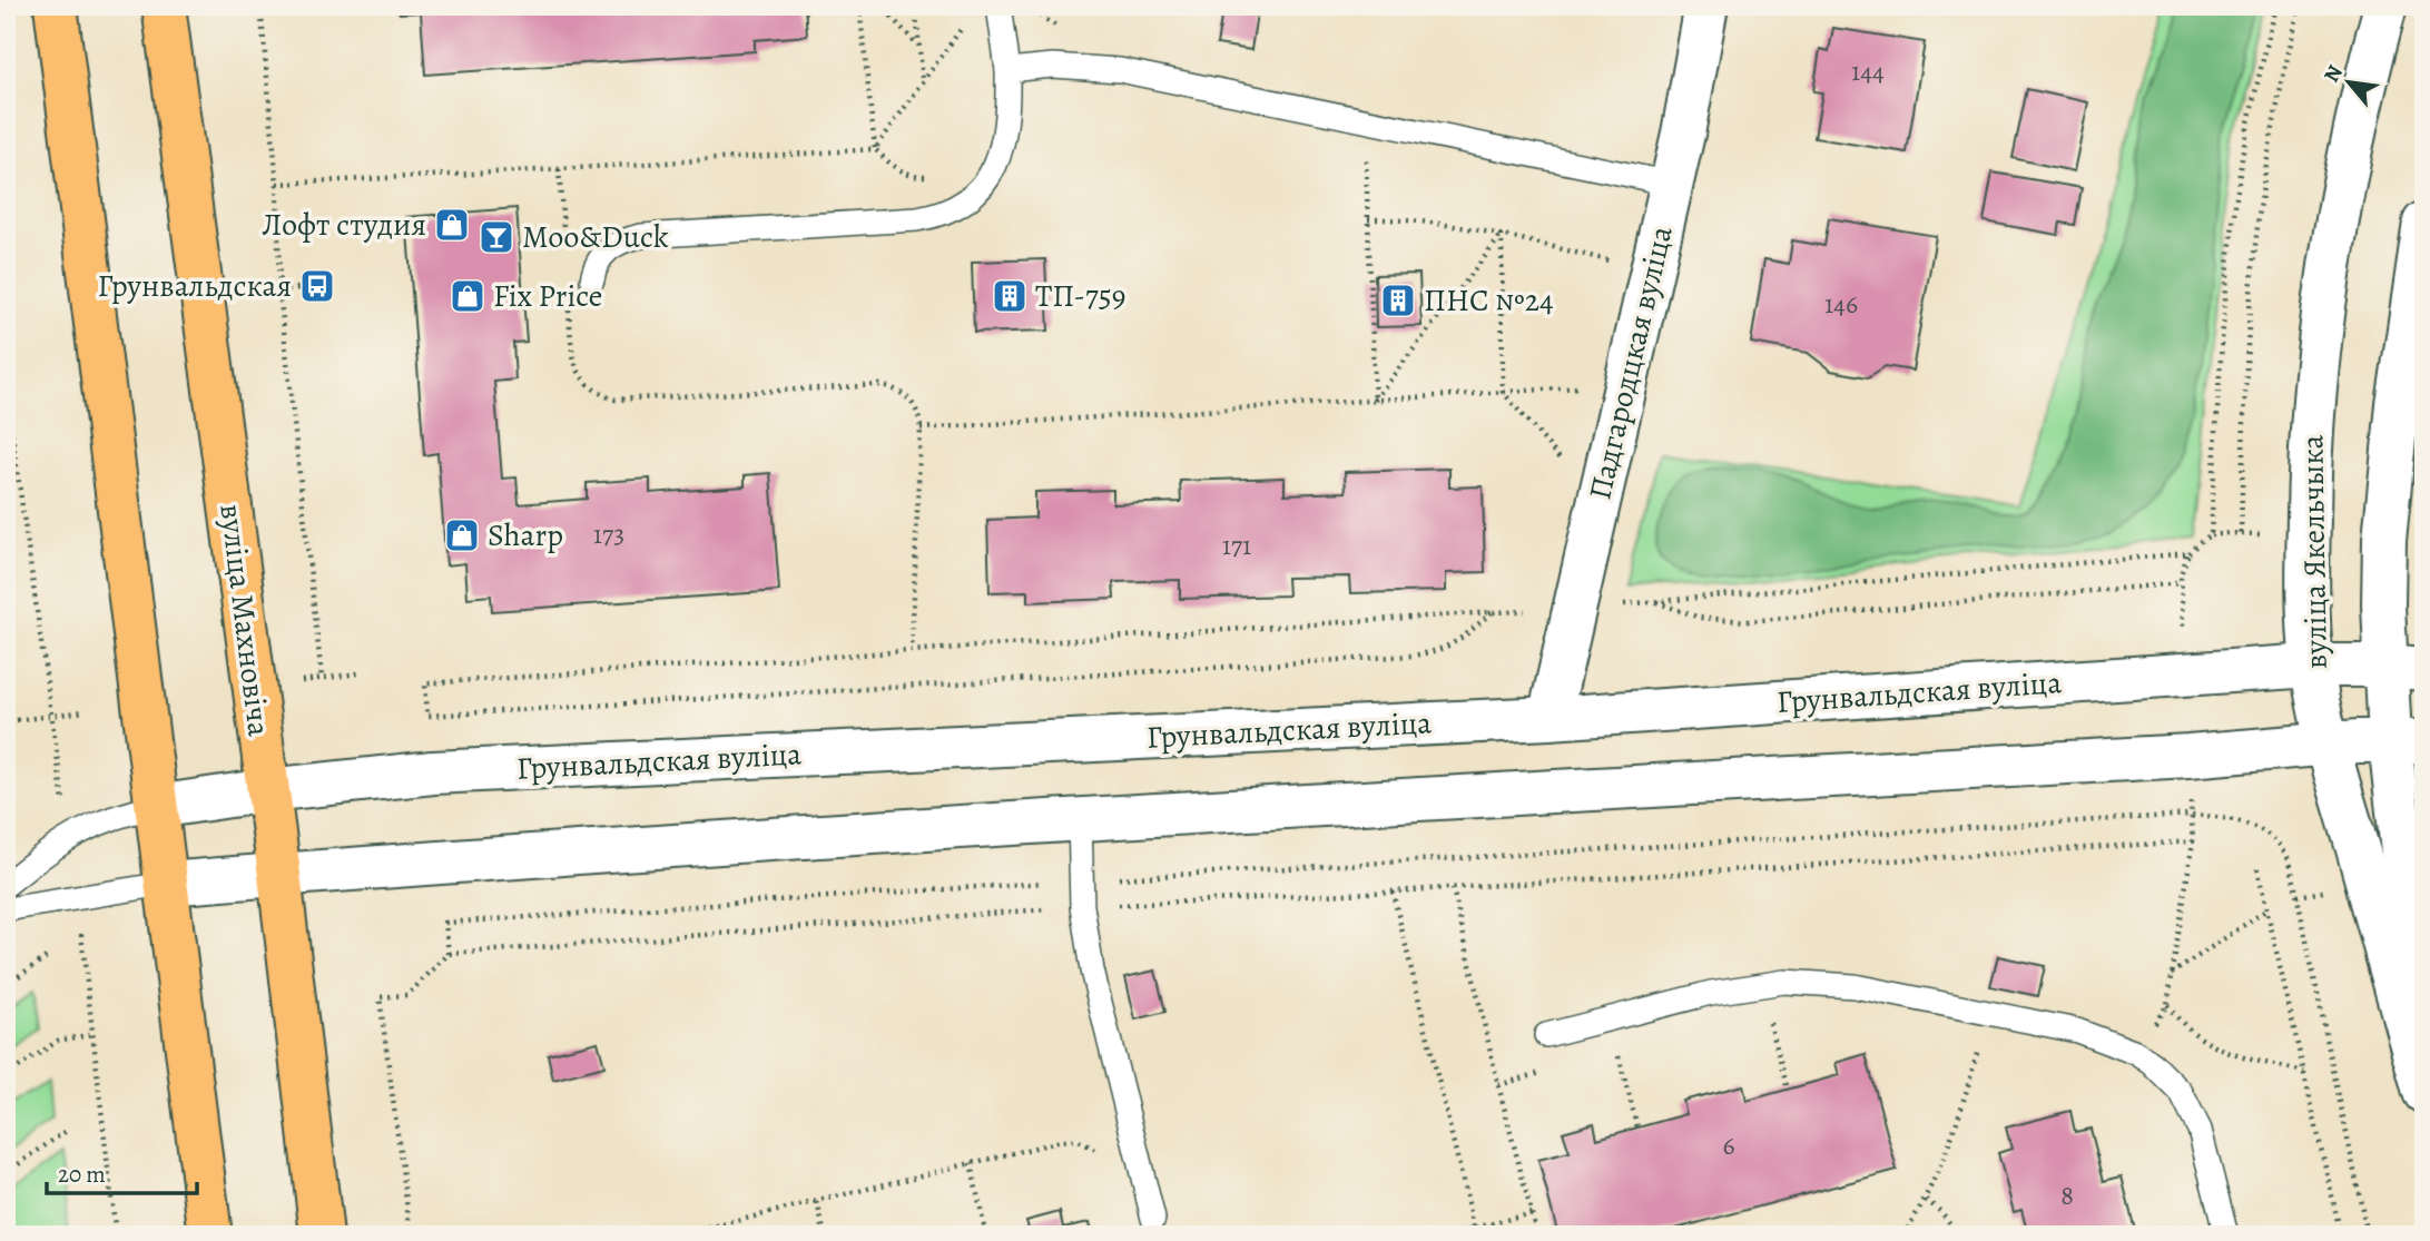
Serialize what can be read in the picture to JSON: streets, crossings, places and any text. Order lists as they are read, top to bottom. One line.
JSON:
{"streets":{"main road":["вуліца Махновіча"],"street":["Падгародцкая вуліца","вуліца Якельчыка","Грунвальдская вуліца"]},"crossings":[["Падгародцкая вуліца","Грунвальдская вуліца"],["вуліца Якельчыка","Грунвальдская вуліца"],["вуліца Махновіча","Грунвальдская вуліца"]],"places":{"shop":["Лофт студия","Fix Price","Sharp"],"bar":["Моо&Duck"],"bus stop":["Грунвальдская"],"building":["ТП-759","ПНС №24"]},"house_numbers":["144","146","173","171","6","8"],"scale_bar":"20 m","north":"top left"}
